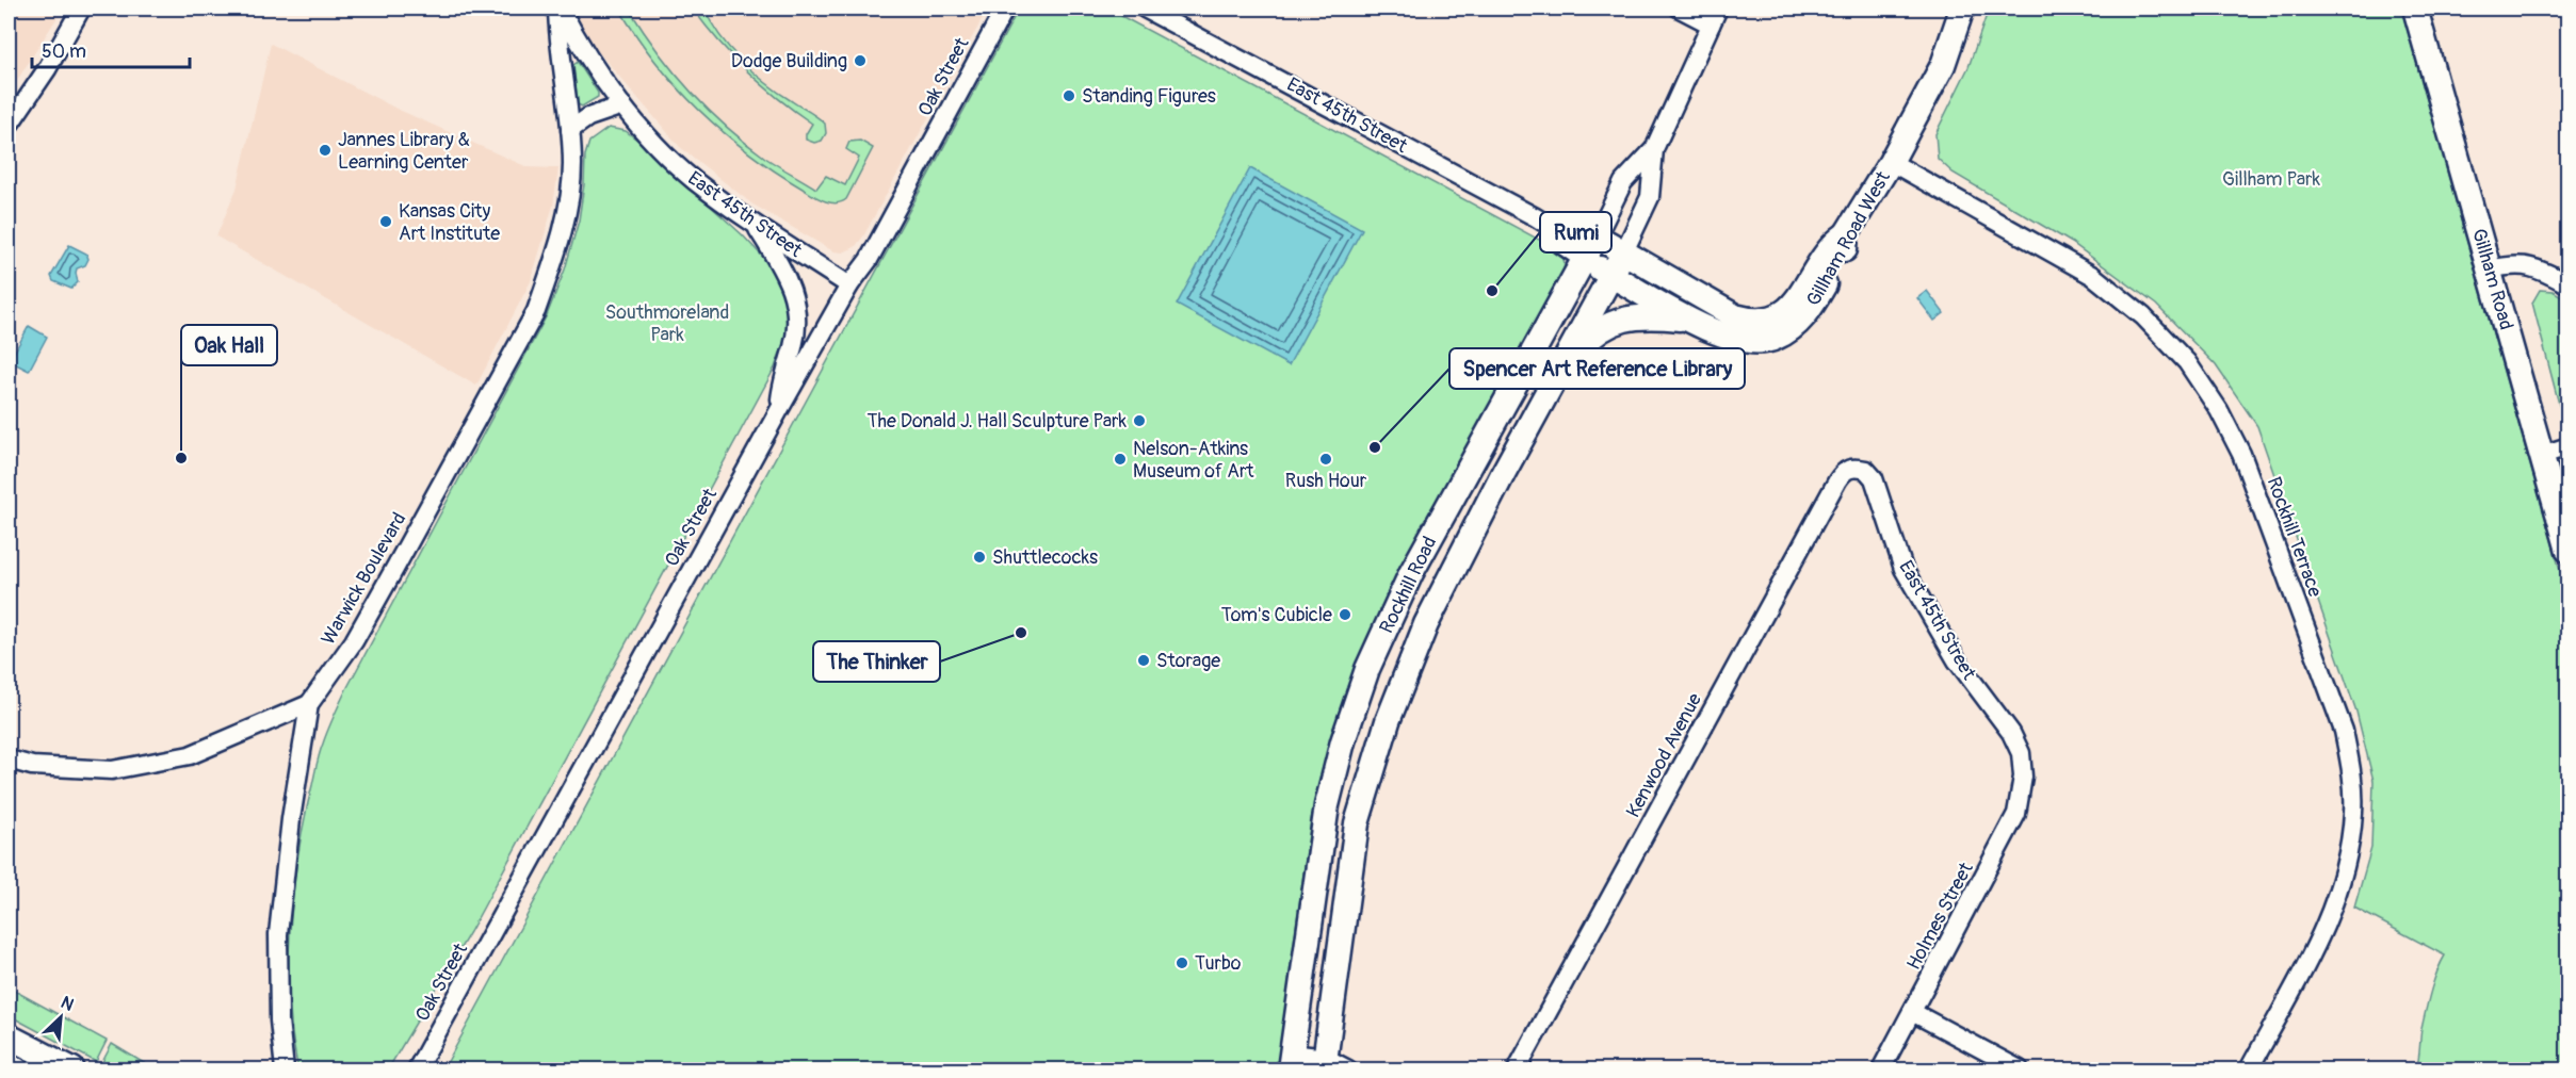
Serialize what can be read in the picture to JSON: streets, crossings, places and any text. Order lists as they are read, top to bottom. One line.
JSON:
{"streets":{"main road":["East 45th Street","Gillham Road West","Gillham Road","Rockhill Road"],"street":["Oak Street","Rockhill Terrace","Warwick Boulevard","Kenwood Avenue","Holmes Street"]},"crossings":[["Oak Street","East 45th Street"],["East 45th Street","Gillham Road West"],["East 45th Street","Warwick Boulevard"],["East 45th Street","Rockhill Road"],["East 45th Street","Kenwood Avenue"],["East 45th Street","Holmes Street"],["Gillham Road West","Rockhill Terrace"]],"parks":["Gillham Park","Southmoreland Park"],"places":["Dodge Building","Standing Figures","Jannes Library & Learning Center","Kansas City Art Institute","Rumi","The Donald J. Hall Sculpture Park","Spencer Art Reference Library","Oak Hall","Nelson-Atkins Museum of Art","Rush Hour","Shuttlecocks","Tom's Cubicle","The Thinker","Storage","Turbo"],"scale_bar":"50 m","north":"top right"}
